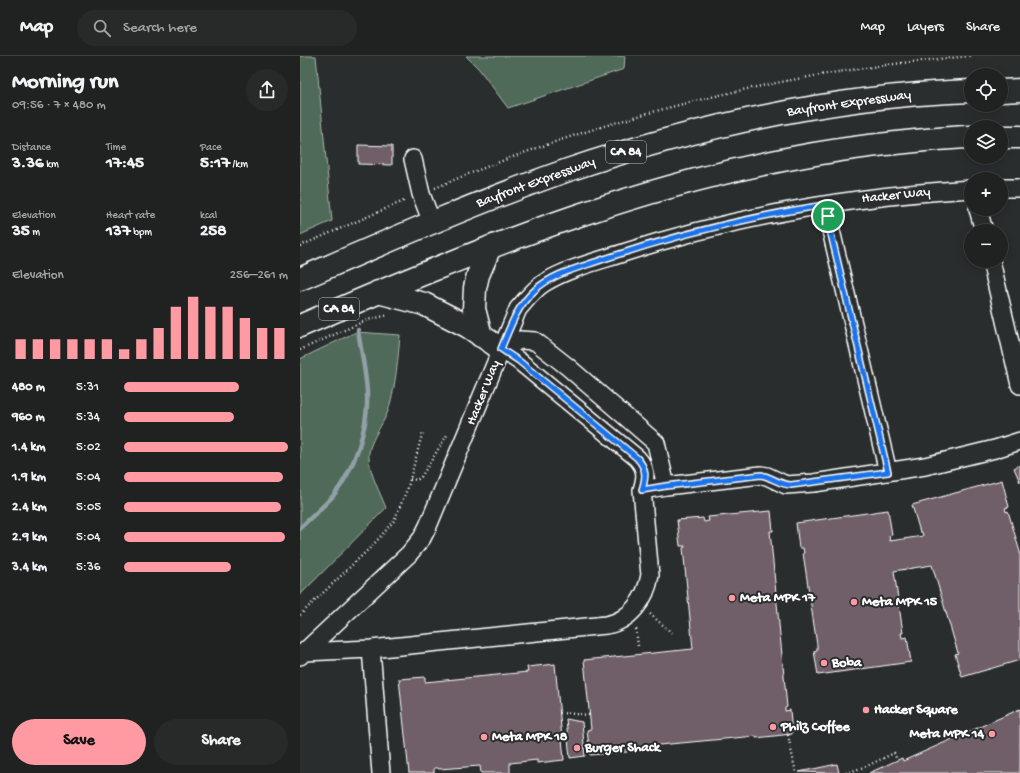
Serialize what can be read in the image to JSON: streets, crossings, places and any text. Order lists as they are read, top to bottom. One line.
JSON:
{"streets":{"highway":["Bayfront Expressway","CA 84"],"lane":["Hacker Way"]},"places":["Meta MPK 17","Meta MPK 15","Boba","Hacker Square","Philz Coffee","Meta MPK 14","Meta MPK 18","Burger Shack"],"page":{"header":"Map","search":"Search here","nav":["Map","Layers","Share"],"heading":["Morning run","09:56 · 7 × 480 m"],"map_buttons":["+","−"],"stats":[["Distance","3.36 km"],["Time","17:45"],["Pace","5:17 /km"],["Elevation","35 m"],["Heart rate","137 bpm"],["kcal","258"]],"chart":["Elevation","256–261 m"],"list":[{"name":"480 m","note":"5:31"},{"name":"960 m","note":"5:34"},{"name":"1.4 km","note":"5:02"},{"name":"1.9 km","note":"5:04"},{"name":"2.4 km","note":"5:05"},{"name":"2.9 km","note":"5:04"},{"name":"3.4 km","note":"5:36"}],"buttons":["Save","Share"]}}
